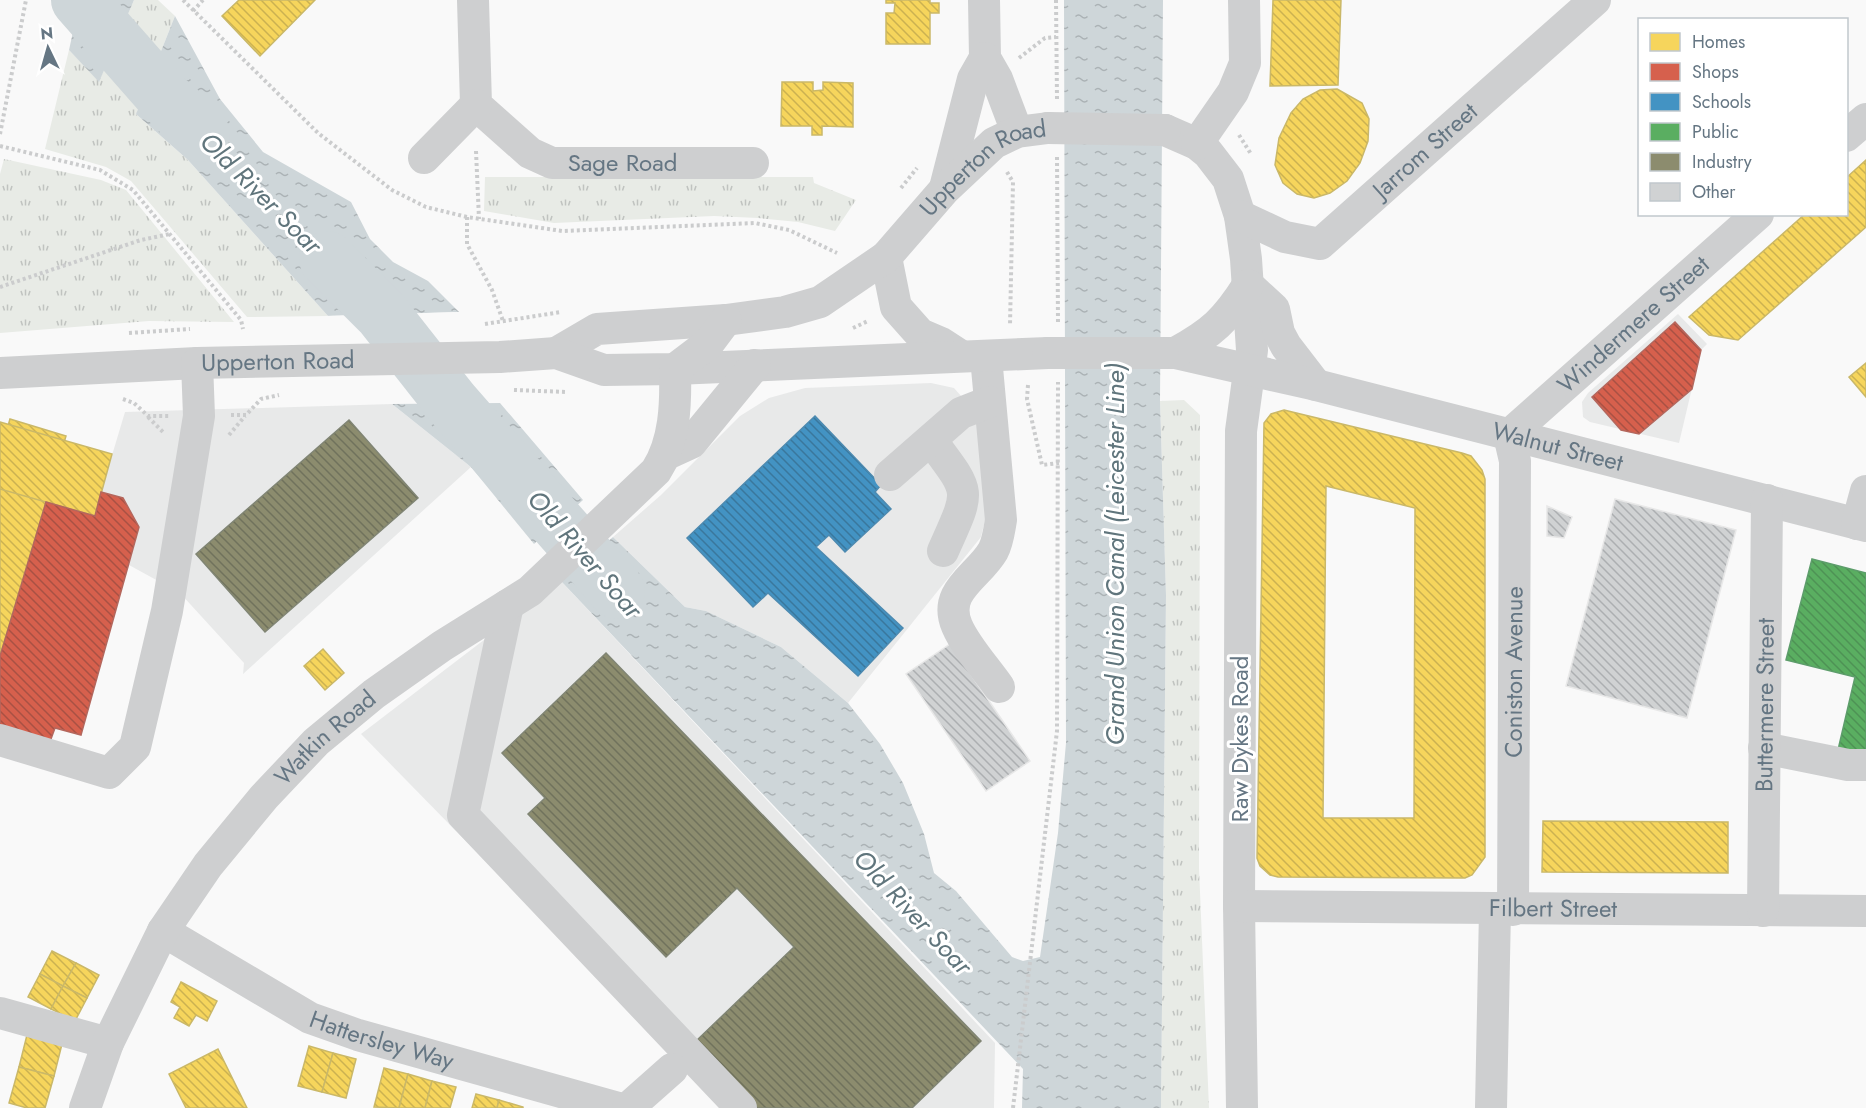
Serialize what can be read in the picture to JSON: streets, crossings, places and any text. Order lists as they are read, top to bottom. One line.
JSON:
{"streets":{"street":["Jarrom Street","Sage Road","Upperton Road","Windermere Street","Walnut Street","Coniston Avenue","Buttermere Street","Watkin Road","Raw Dykes Road","Filbert Street","Hattersley Way"]},"crossings":[["Jarrom Street","Upperton Road"],["Upperton Road","Walnut Street"],["Upperton Road","Watkin Road"],["Upperton Road","Raw Dykes Road"],["Windermere Street","Walnut Street"],["Windermere Street","Coniston Avenue"],["Walnut Street","Coniston Avenue"],["Walnut Street","Buttermere Street"],["Walnut Street","Raw Dykes Road"],["Coniston Avenue","Filbert Street"],["Buttermere Street","Filbert Street"],["Watkin Road","Hattersley Way"],["Raw Dykes Road","Filbert Street"]],"water":["Old River Soar","Grand Union Canal (Leicester Line)"],"legend":["Homes","Shops","Schools","Public","Industry","Other"],"north":"top"}
